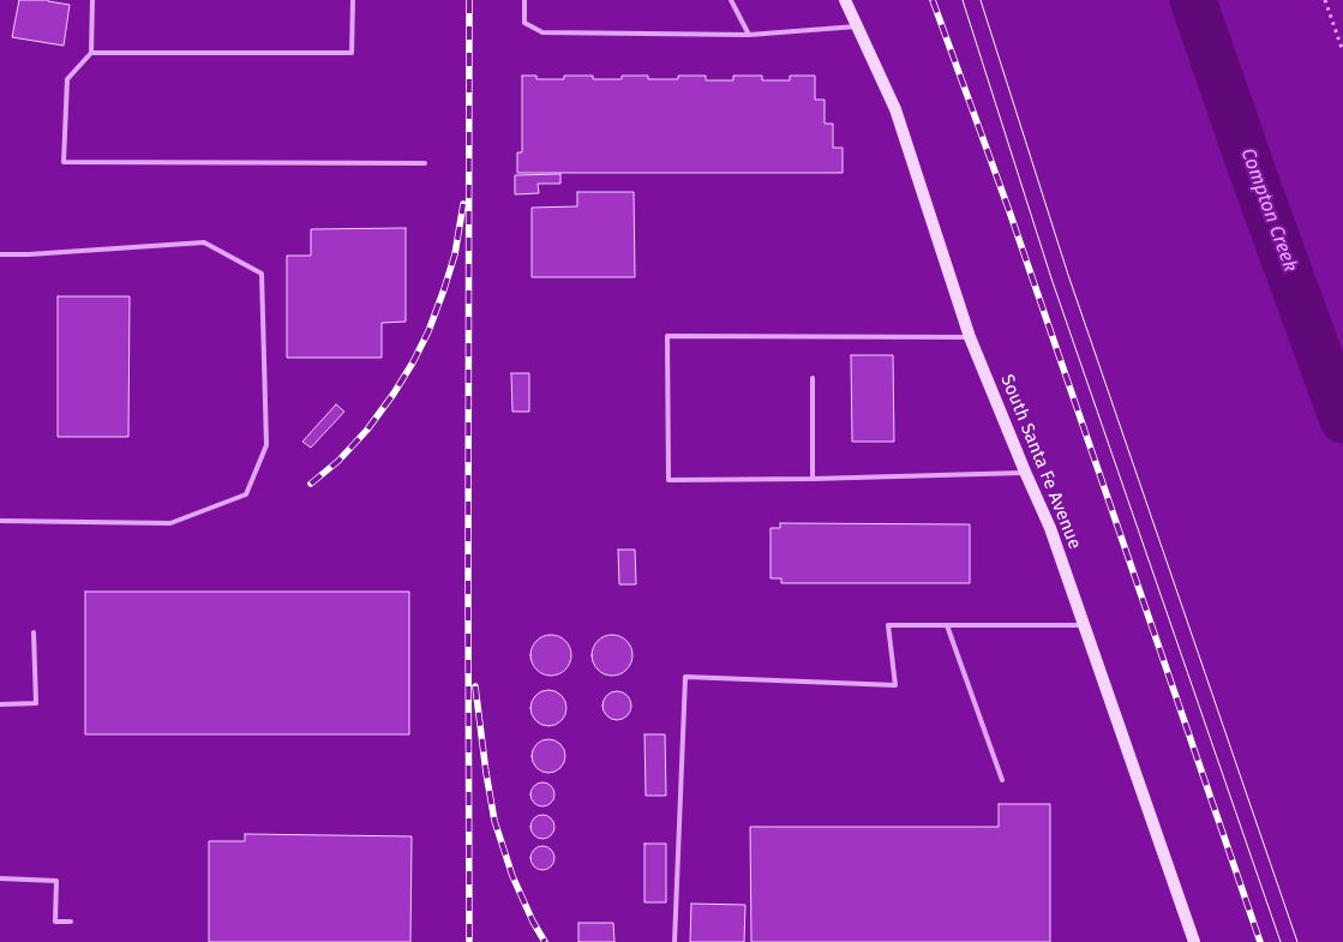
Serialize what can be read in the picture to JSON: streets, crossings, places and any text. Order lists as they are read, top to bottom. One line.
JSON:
{"streets":{"main road":["South Santa Fe Avenue"]},"water":["Compton Creek"]}
